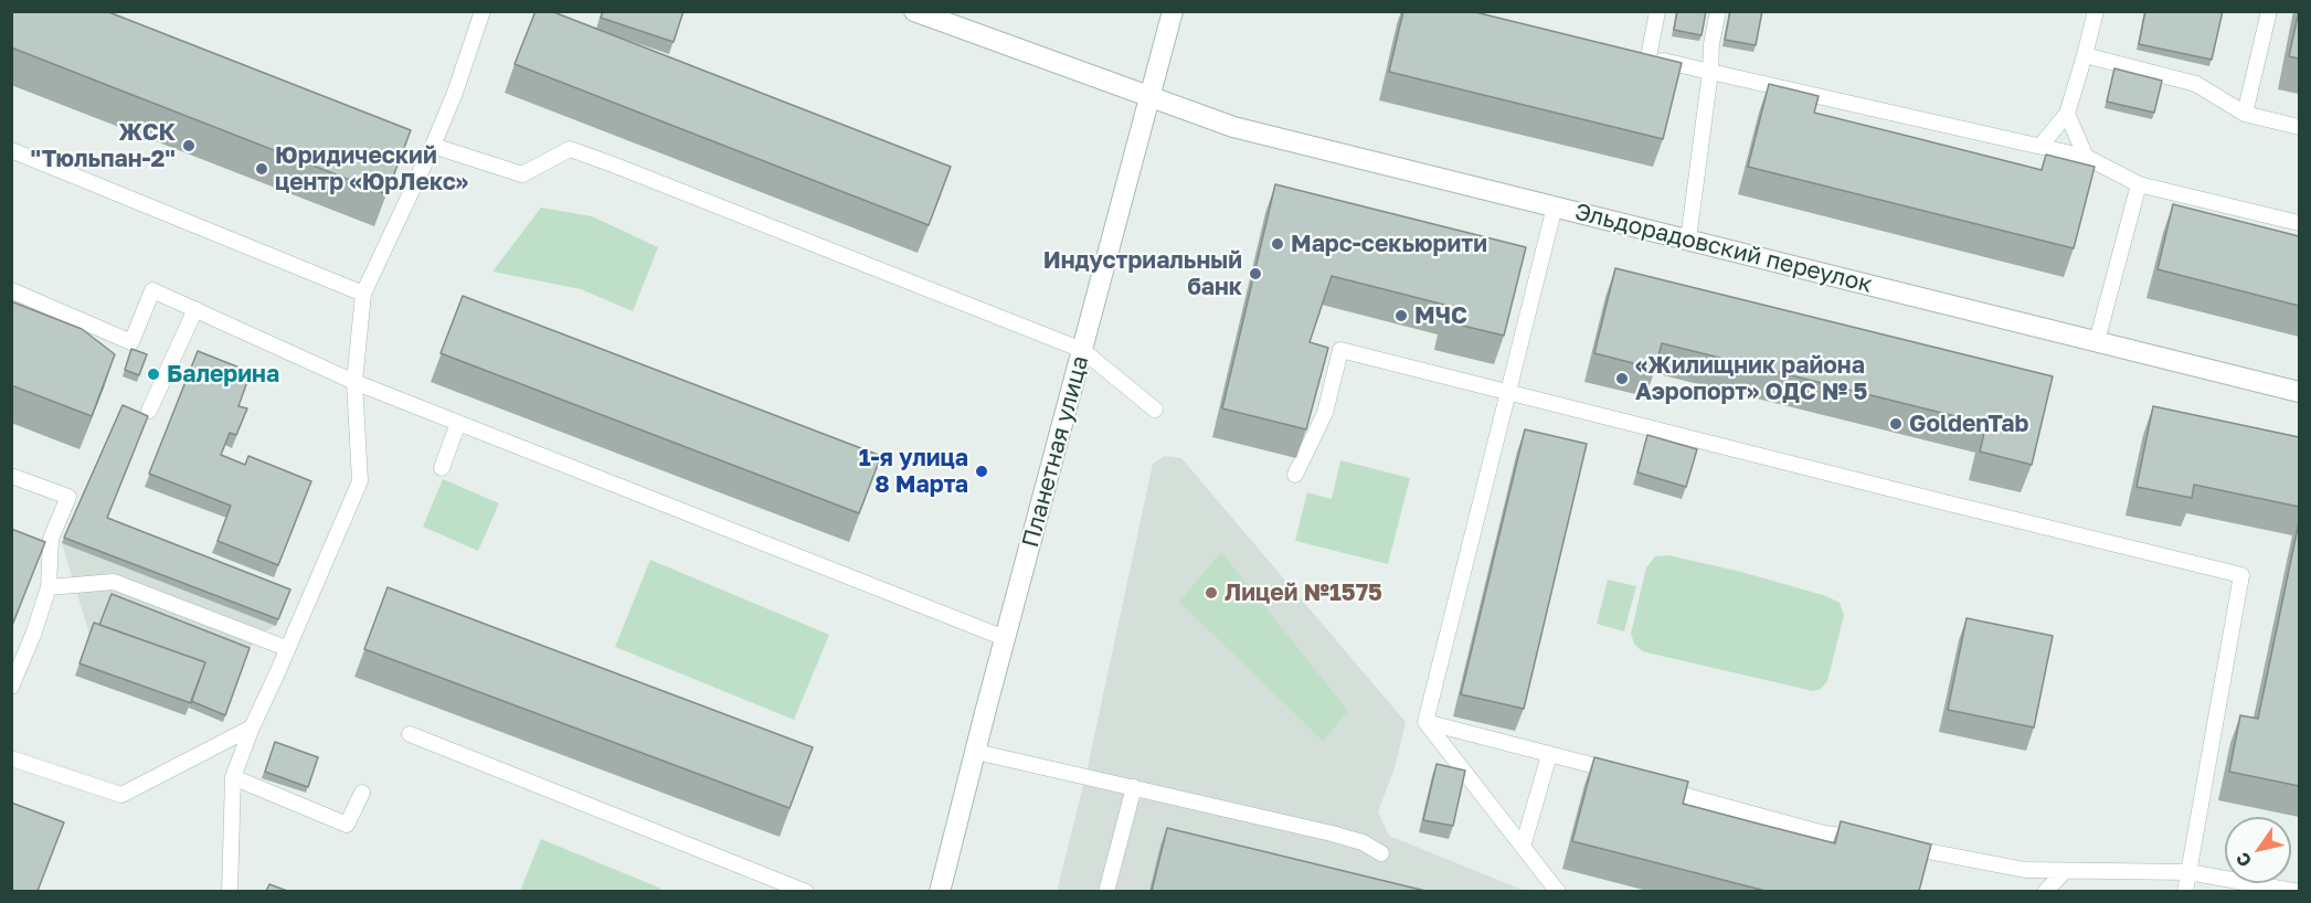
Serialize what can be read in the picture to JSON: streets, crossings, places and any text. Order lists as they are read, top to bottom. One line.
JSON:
{"streets":{"street":["Эльдорадовский переулок","Планетная улица"]},"crossings":[["Эльдорадовский переулок","Планетная улица"]],"places":["ЖСК \"Тюльпан-2\"","Юридический центр «ЮрЛекс»","Марс-секьюрити","Индустриальный банк","МЧС","Балерина","«Жилищник района Аэропорт» ОДС № 5","GoldenTab","1-я улица 8 Марта","Лицей №1575"],"north":"bottom left"}
